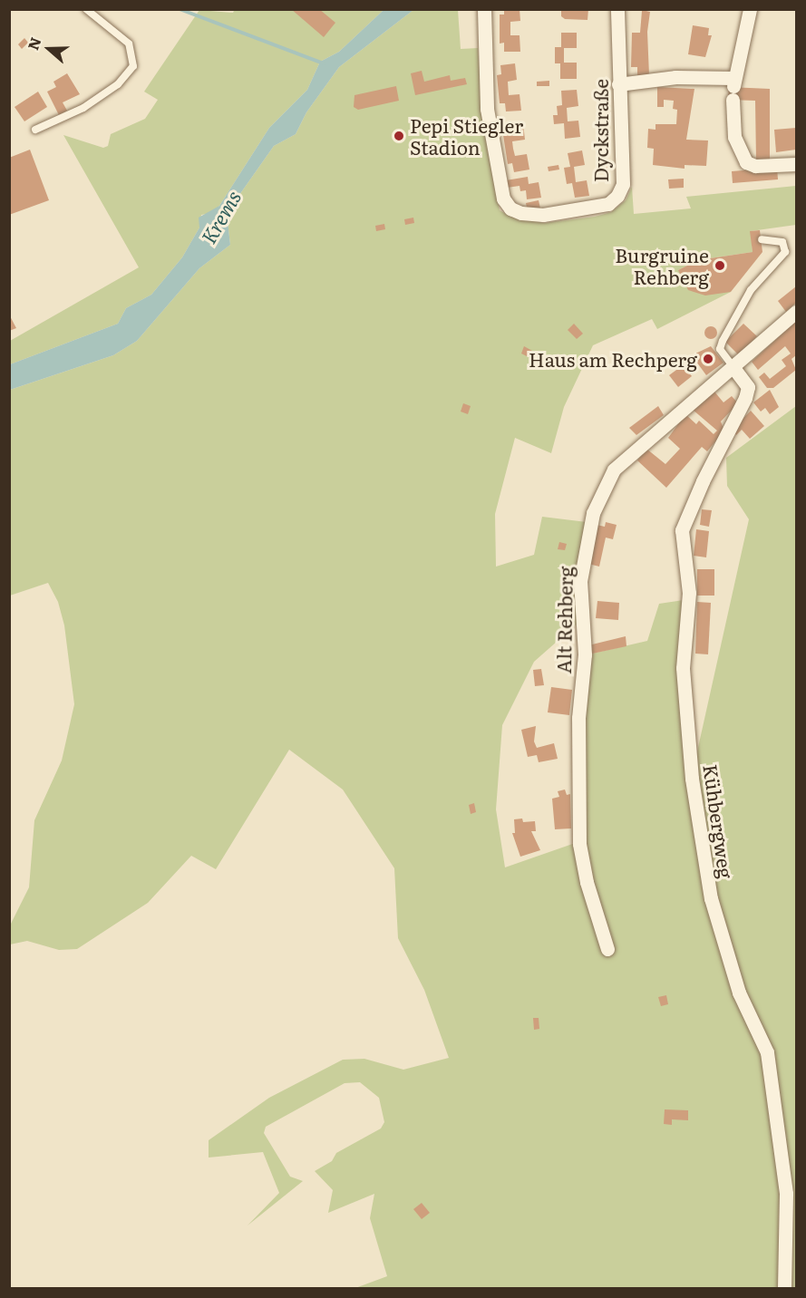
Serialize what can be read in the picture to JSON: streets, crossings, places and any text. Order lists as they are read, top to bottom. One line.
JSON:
{"streets":{"street":["Dyckstraße","Alt Rehberg","Kühbergweg"]},"crossings":[["Alt Rehberg","Kühbergweg"]],"water":["Krems"],"places":["Pepi Stiegler Stadion","Burgruine Rehberg","Haus am Rechperg"],"north":"left"}
